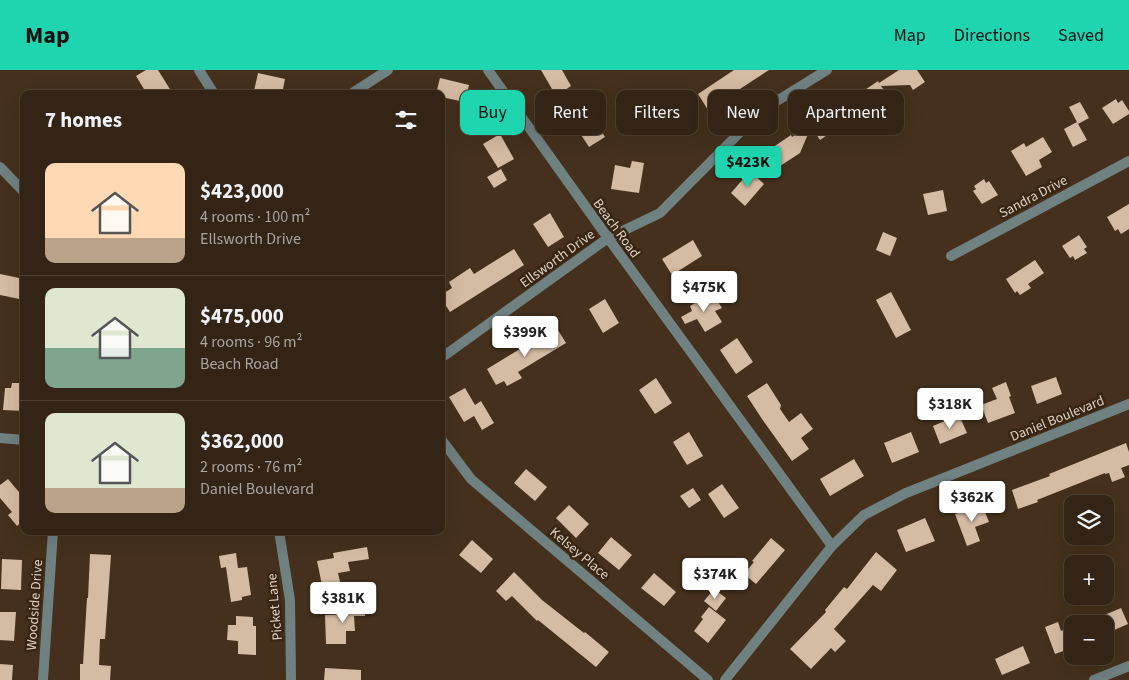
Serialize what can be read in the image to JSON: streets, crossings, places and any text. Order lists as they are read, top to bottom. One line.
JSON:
{"streets":{"street":["Sandra Drive","Beach Road","Ellsworth Drive","Daniel Boulevard","Kelsey Place","Woodside Drive","Picket Lane"]},"crossings":[["Beach Road","Ellsworth Drive"],["Beach Road","Daniel Boulevard"]],"page":{"header":"Map","nav":["Map","Directions","Saved"],"chip":["Buy","Rent","Filters","New","Apartment"],"heading":"7 homes","price":["$423K","$475K","$399K","$318K","$362K","$374K","$381K"],"list":[{"name":"$423,000","note":"4 rooms · 100 m² · Ellsworth Drive"},{"name":"$475,000","note":"4 rooms · 96 m² · Beach Road"},{"name":"$362,000","note":"2 rooms · 76 m² · Daniel Boulevard"}],"map_buttons":["+","−"]}}
